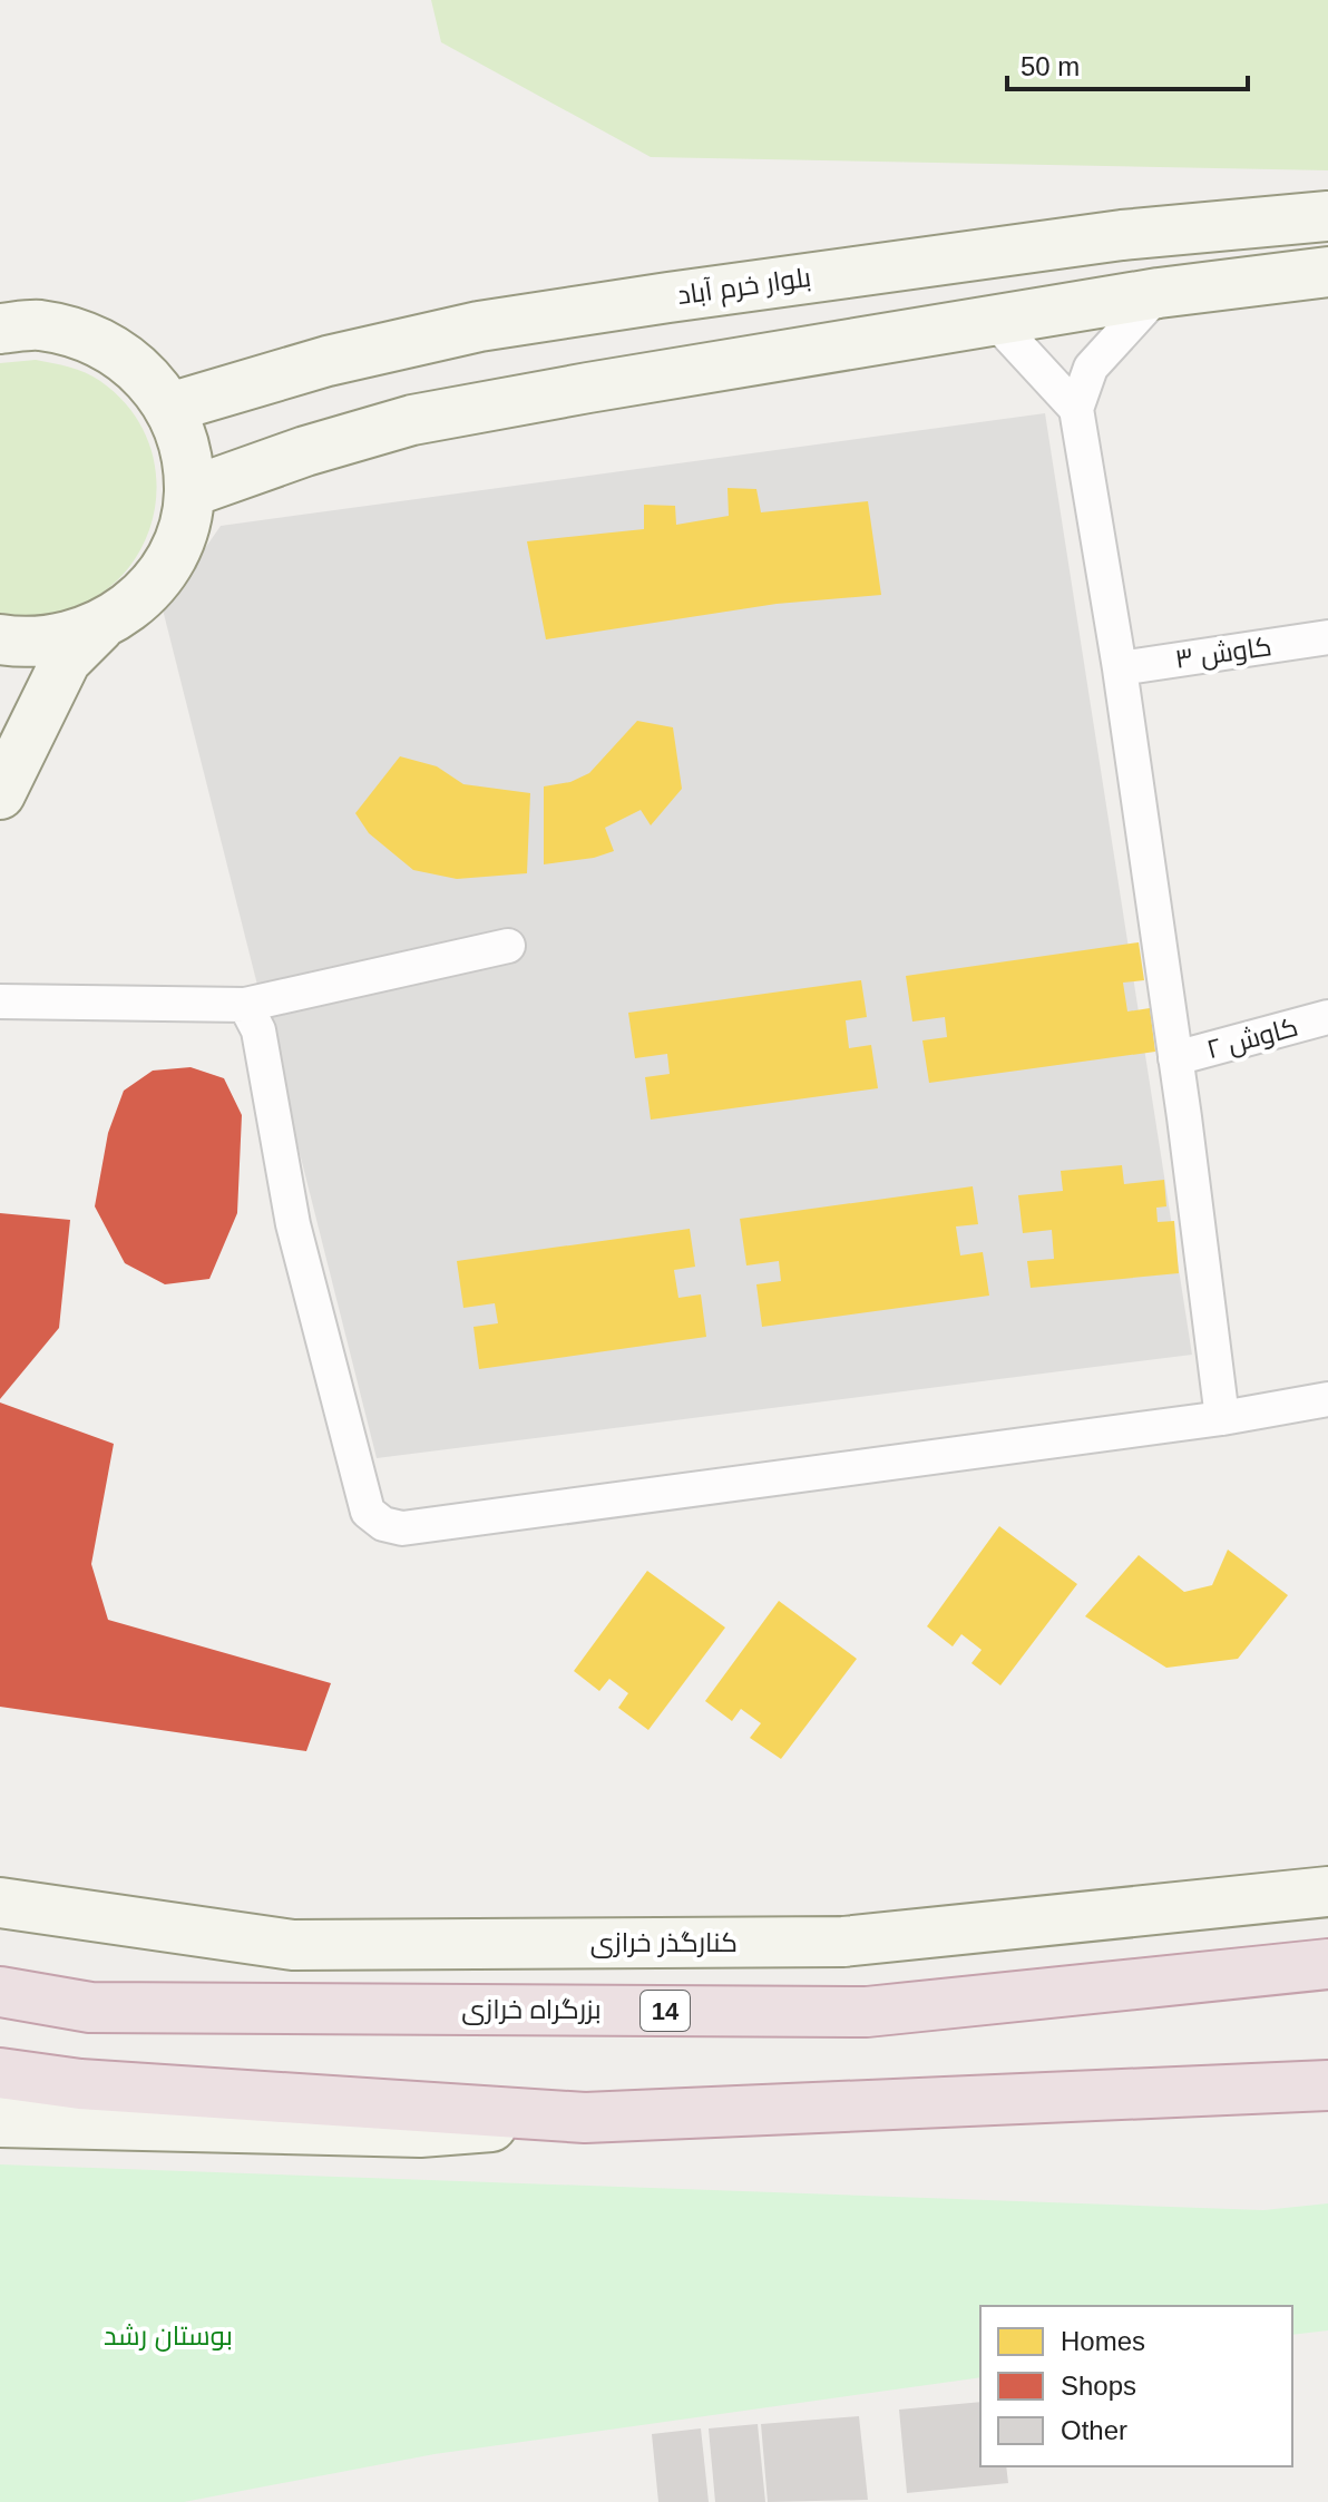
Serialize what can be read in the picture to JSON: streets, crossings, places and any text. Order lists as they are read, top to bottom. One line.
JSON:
{"streets":{"highway":["بزرگراه خرازی","14"],"street":["بلوار خرم آباد","کاوش ۳","کاوش ۲","کنارگذر خرازی"]},"parks":["بوستان رشد"],"legend":["Homes","Shops","Other"],"scale_bar":"50 m"}
